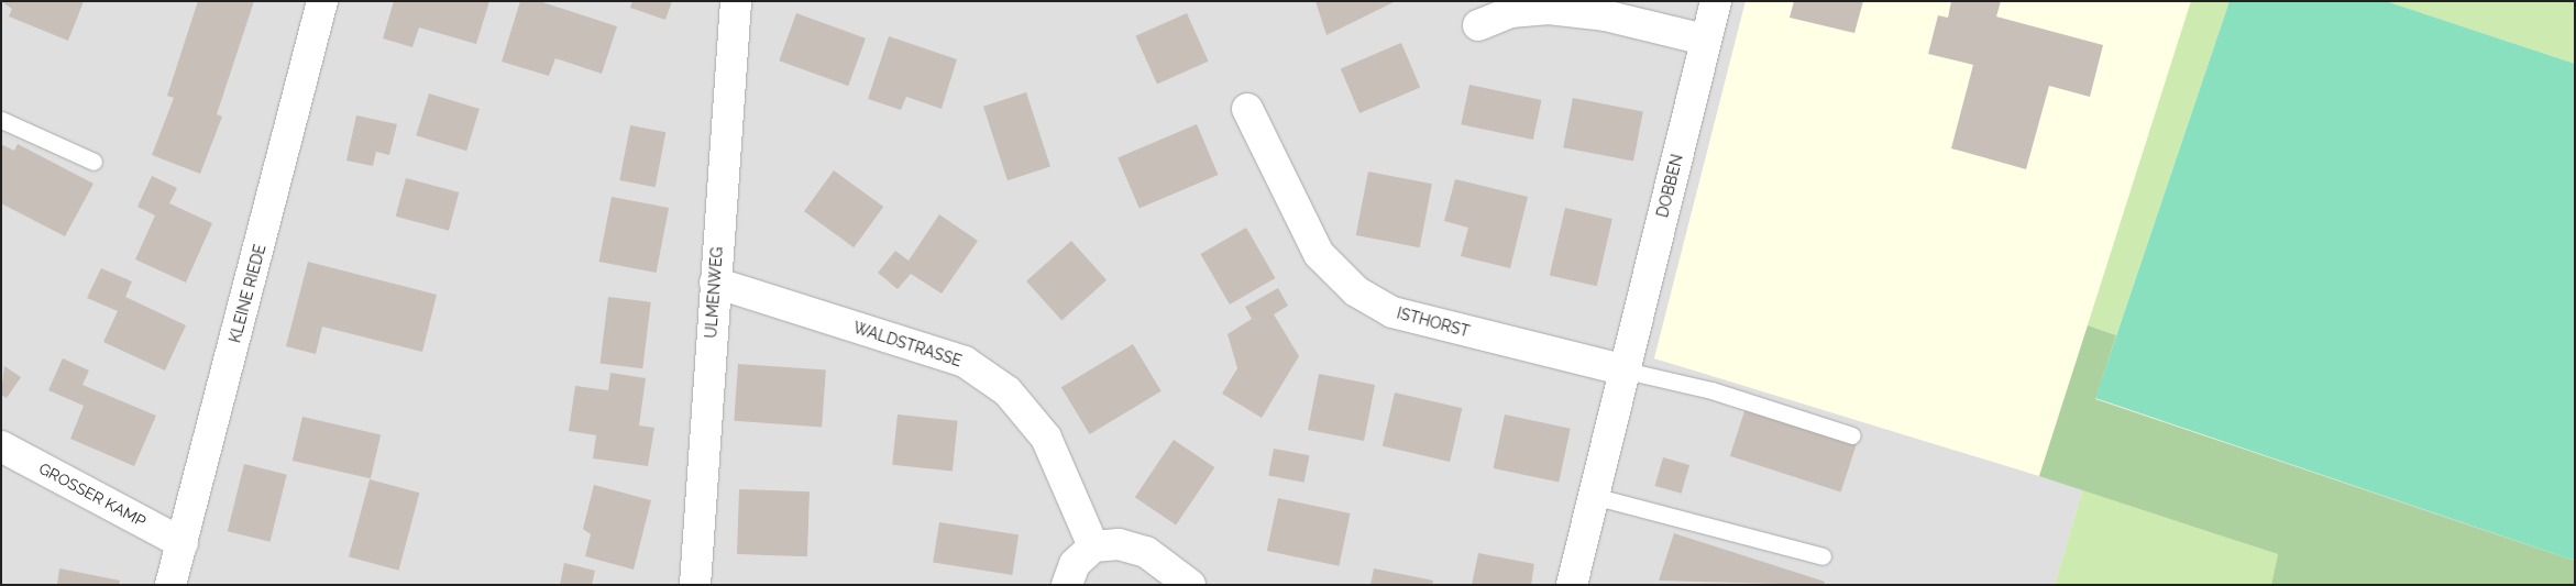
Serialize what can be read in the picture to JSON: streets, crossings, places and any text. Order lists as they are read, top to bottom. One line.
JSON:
{"streets":{"street":["DOBBEN","ULMENWEG","KLEINE RIEDE","ISTHORST","WALDSTRASSE","GROSSER KAMP"]},"crossings":[["DOBBEN","ISTHORST"],["ULMENWEG","WALDSTRASSE"],["KLEINE RIEDE","GROSSER KAMP"]]}
